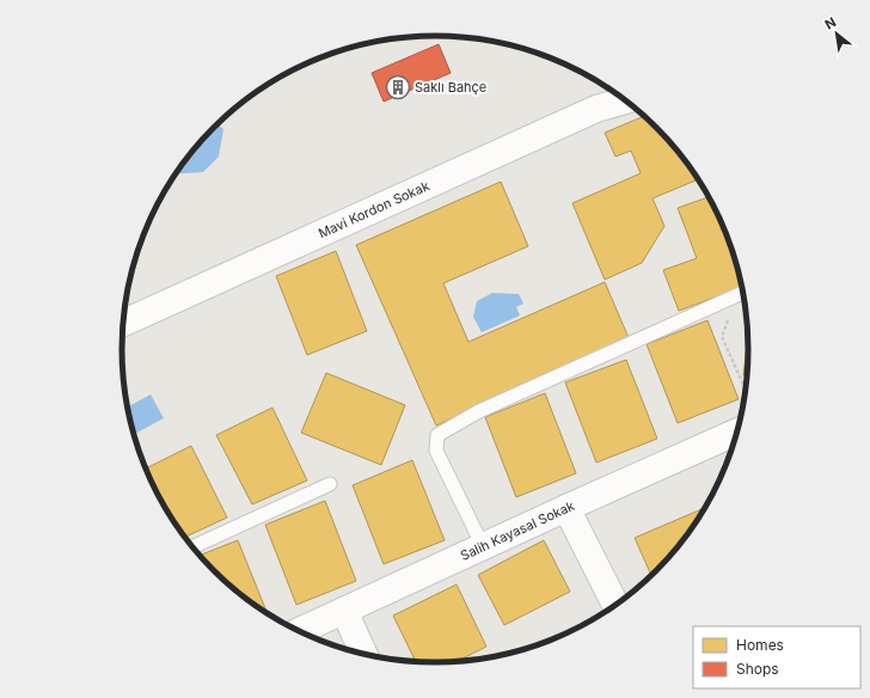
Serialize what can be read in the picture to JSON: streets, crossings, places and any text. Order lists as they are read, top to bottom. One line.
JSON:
{"streets":{"street":["Mavi Kordon Sokak","Salih Kayasal Sokak"]},"places":{"building":["Saklı Bahçe"]},"legend":["Homes","Shops"],"north":"top left"}
